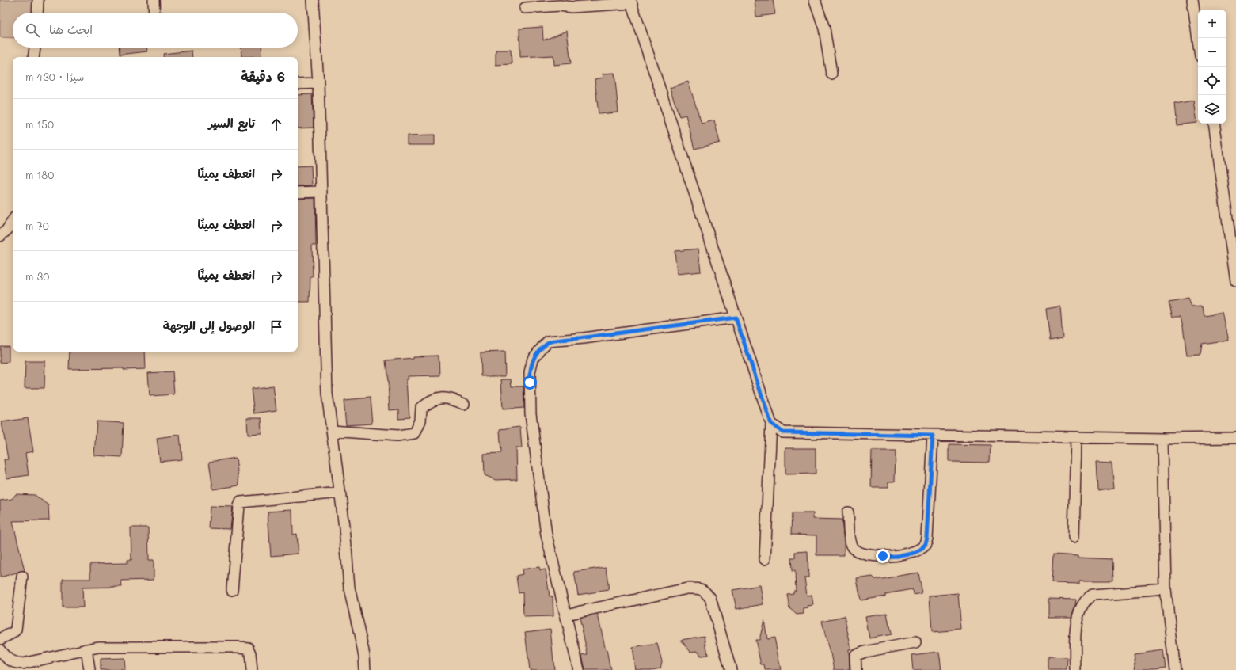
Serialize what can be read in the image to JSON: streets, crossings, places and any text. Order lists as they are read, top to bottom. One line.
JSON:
{"page":{"map_buttons":["+","−"],"search":"ابحث هنا","heading":["6 دقيقة","سيرًا · 430 m"],"list":[["تابع السير","150 m"],["انعطف يمينًا","180 m"],["انعطف يمينًا","70 m"],["انعطف يمينًا","30 m"],"الوصول إلى الوجهة"]}}
